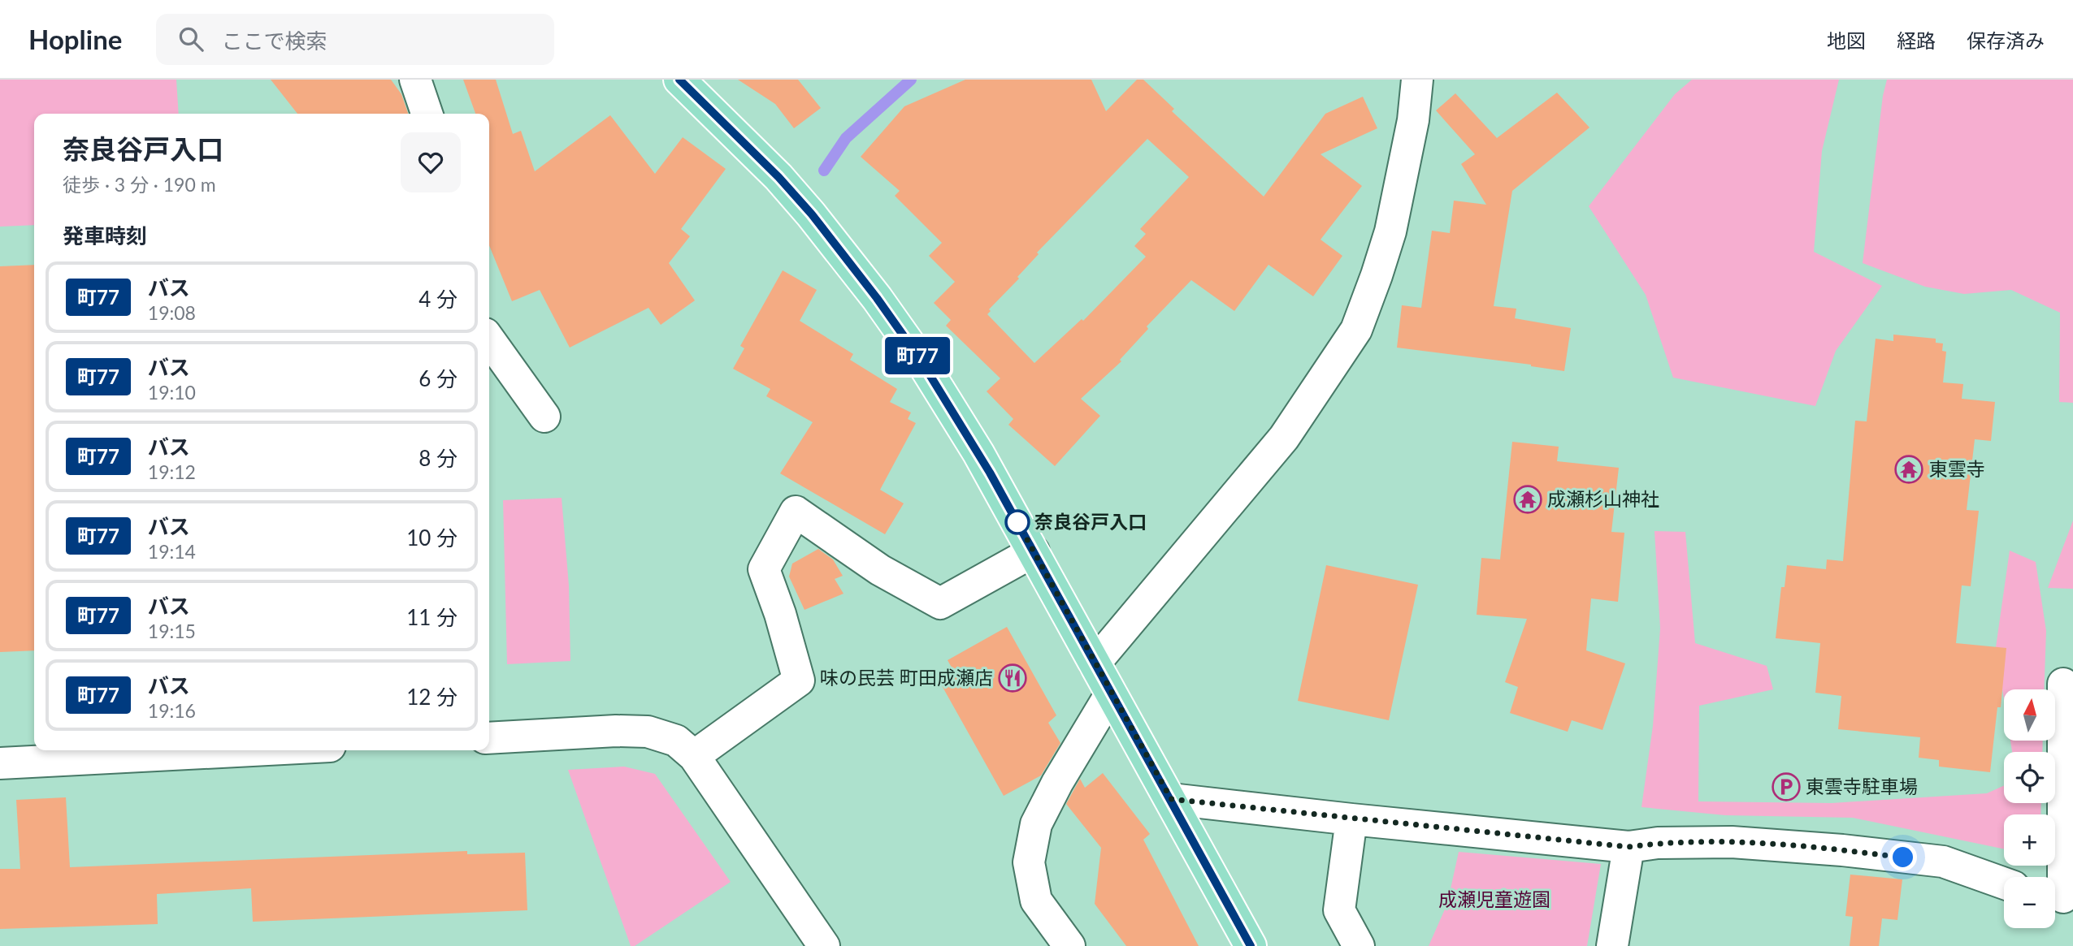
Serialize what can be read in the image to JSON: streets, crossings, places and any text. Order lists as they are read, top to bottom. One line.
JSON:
{"parks":["成瀬児童遊園"],"places":{"temple":["東雲寺","成瀬杉山神社"],"other":["奈良谷戸入口"],"restaurant":["味の民芸 町田成瀬店"],"parking":["東雲寺駐車場"]},"lines":["bus line 町77"],"north":"top","page":{"header":"Hopline","search":"ここで検索","nav":["地図","経路","保存済み"],"on_map":"町77","heading":[["奈良谷戸入口","徒歩 · 3 分 · 190 m"],"発車時刻"],"list":[{"mark":"町77","name":"バス","note":"19:08","value":"4 分"},{"mark":"町77","name":"バス","note":"19:10","value":"6 分"},{"mark":"町77","name":"バス","note":"19:12","value":"8 分"},{"mark":"町77","name":"バス","note":"19:14","value":"10 分"},{"mark":"町77","name":"バス","note":"19:15","value":"11 分"},{"mark":"町77","name":"バス","note":"19:16","value":"12 分"}],"map_buttons":["+","−"]}}
